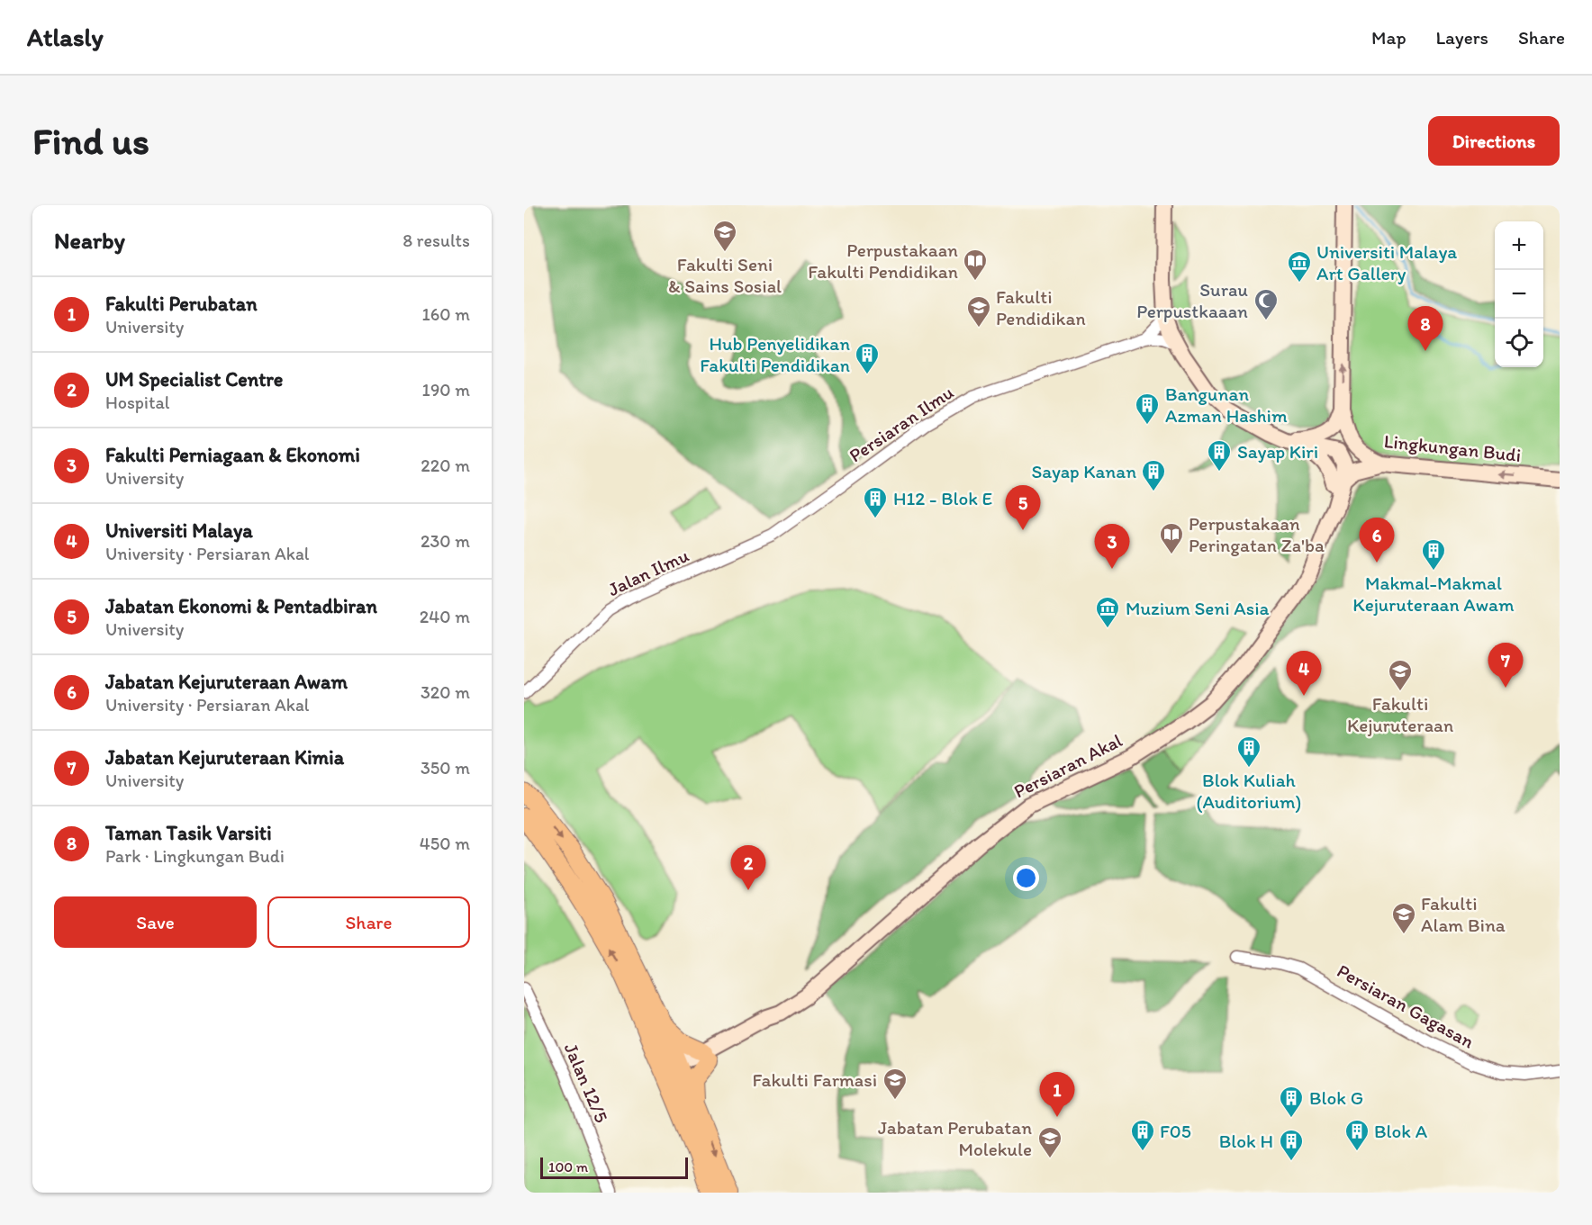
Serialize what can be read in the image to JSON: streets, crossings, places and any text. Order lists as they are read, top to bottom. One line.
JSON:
{"streets":{"street":["Persiaran Ilmu","Lingkungan Budi","Jalan Ilmu","Persiaran Akal","Persiaran Gagasan","Jalan 12/5"]},"crossings":[["Persiaran Ilmu","Jalan Ilmu"],["Lingkungan Budi","Persiaran Akal"]],"places":{"school or university":["Fakulti Seni & Sains Sosial","Fakulti Pendidikan","Fakulti Kejuruteraan","Fakulti Alam Bina","Fakulti Farmasi","Jabatan Perubatan Molekule"],"library":["Perpustakaan Fakulti Pendidikan","Perpustakaan Peringatan Za'ba"],"museum":["Universiti Malaya Art Gallery","Muzium Seni Asia"],"mosque":["Surau Perpustkaaan"],"building":["Hub Penyelidikan Fakulti Pendidikan","Bangunan Azman Hashim","Sayap Kiri","Sayap Kanan","H12 - Blok E","Makmal-Makmal Kejuruteraan Awam","Blok Kuliah (Auditorium)","Blok G","F05","Blok A","Blok H"]},"scale_bar":"100 m","page":{"header":"Atlasly","nav":["Map","Layers","Share"],"buttons":["Directions",["Save","Share"]],"title":"Find us","heading":["Nearby","8 results"],"map_buttons":["+","−"],"list":[{"mark":"1","name":"Fakulti Perubatan","note":"University","value":"160 m"},{"mark":"2","name":"UM Specialist Centre","note":"Hospital","value":"190 m"},{"mark":"3","name":"Fakulti Perniagaan & Ekonomi","note":"University","value":"220 m"},{"mark":"4","name":"Universiti Malaya","note":"University · Persiaran Akal","value":"230 m"},{"mark":"5","name":"Jabatan Ekonomi & Pentadbiran","note":"University","value":"240 m"},{"mark":"6","name":"Jabatan Kejuruteraan Awam","note":"University · Persiaran Akal","value":"320 m"},{"mark":"7","name":"Jabatan Kejuruteraan Kimia","note":"University","value":"350 m"},{"mark":"8","name":"Taman Tasik Varsiti","note":"Park · Lingkungan Budi","value":"450 m"}],"pins":["8","5","6","3","7","4","2","1"],"scale":"100 m"}}
